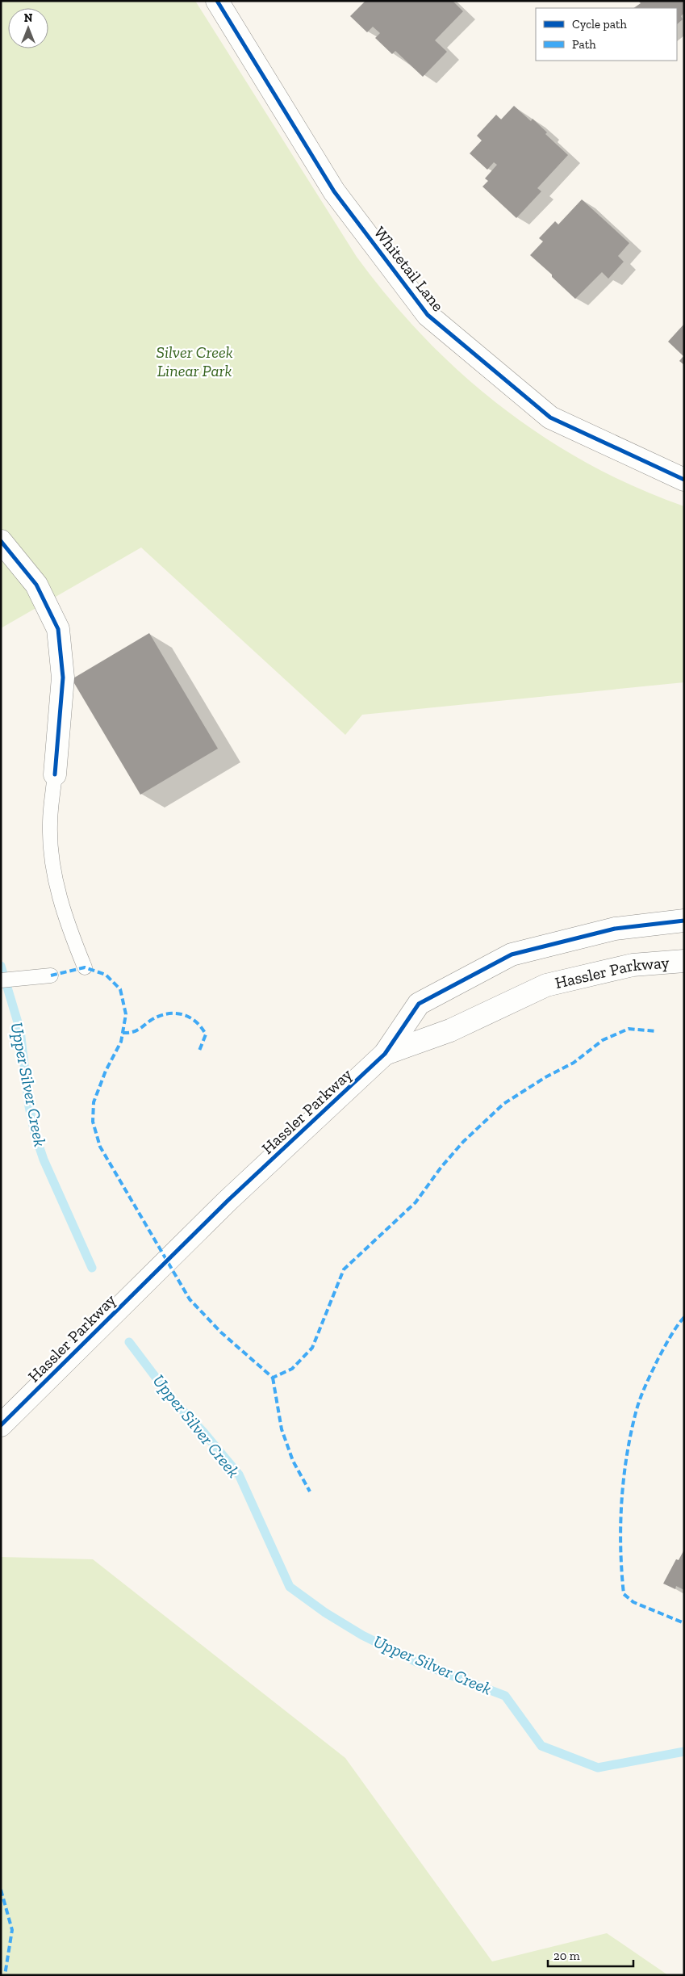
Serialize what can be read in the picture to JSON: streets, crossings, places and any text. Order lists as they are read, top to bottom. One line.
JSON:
{"streets":{"street":["Whitetail Lane","Hassler Parkway"]},"water":["Upper Silver Creek"],"parks":["Silver Creek Linear Park"],"legend":["Cycle path","Path"],"scale_bar":"20 m","north":"top"}
